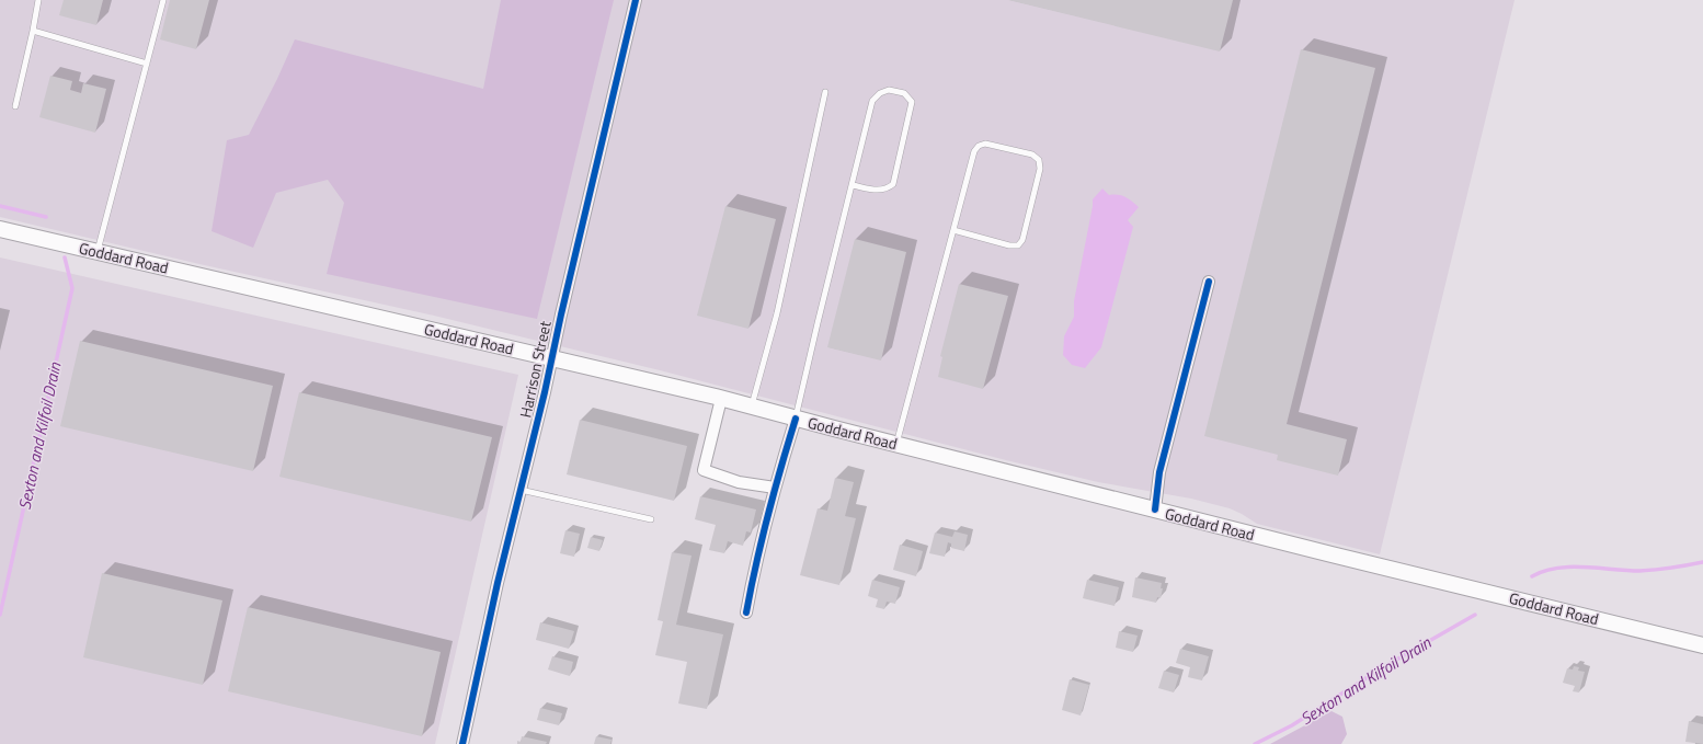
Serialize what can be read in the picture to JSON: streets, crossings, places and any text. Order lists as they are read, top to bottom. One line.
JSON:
{"streets":{"main road":["Goddard Road"],"street":["Harrison Street"]},"crossings":[["Goddard Road","Harrison Street"]],"water":["Sexton and Kilfoil Drain"]}
